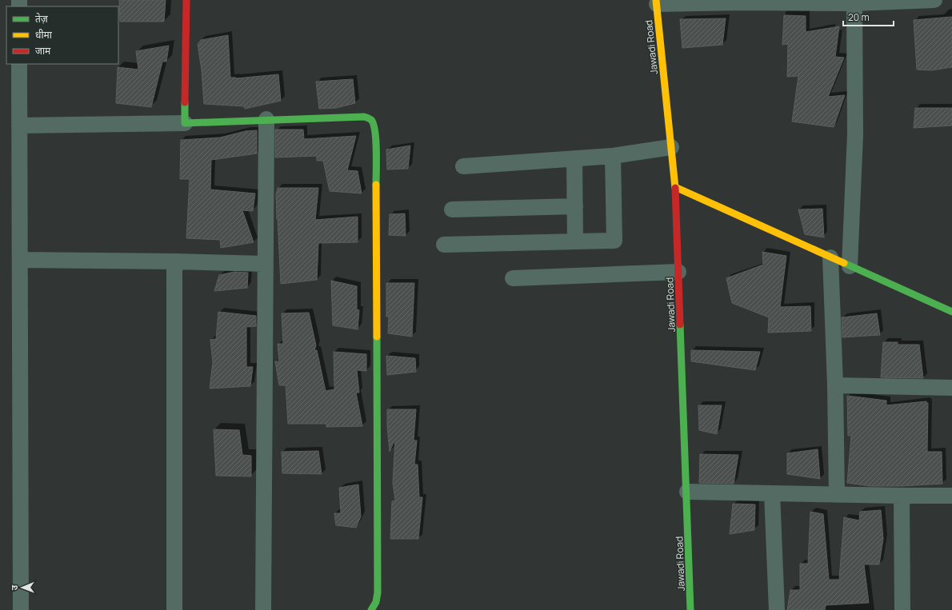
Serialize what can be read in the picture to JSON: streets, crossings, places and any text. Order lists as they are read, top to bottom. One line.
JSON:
{"streets":{"street":["Jawadi Road"]},"legend":["तेज़","धीमा","जाम"],"scale_bar":"20 m","north":"left"}
